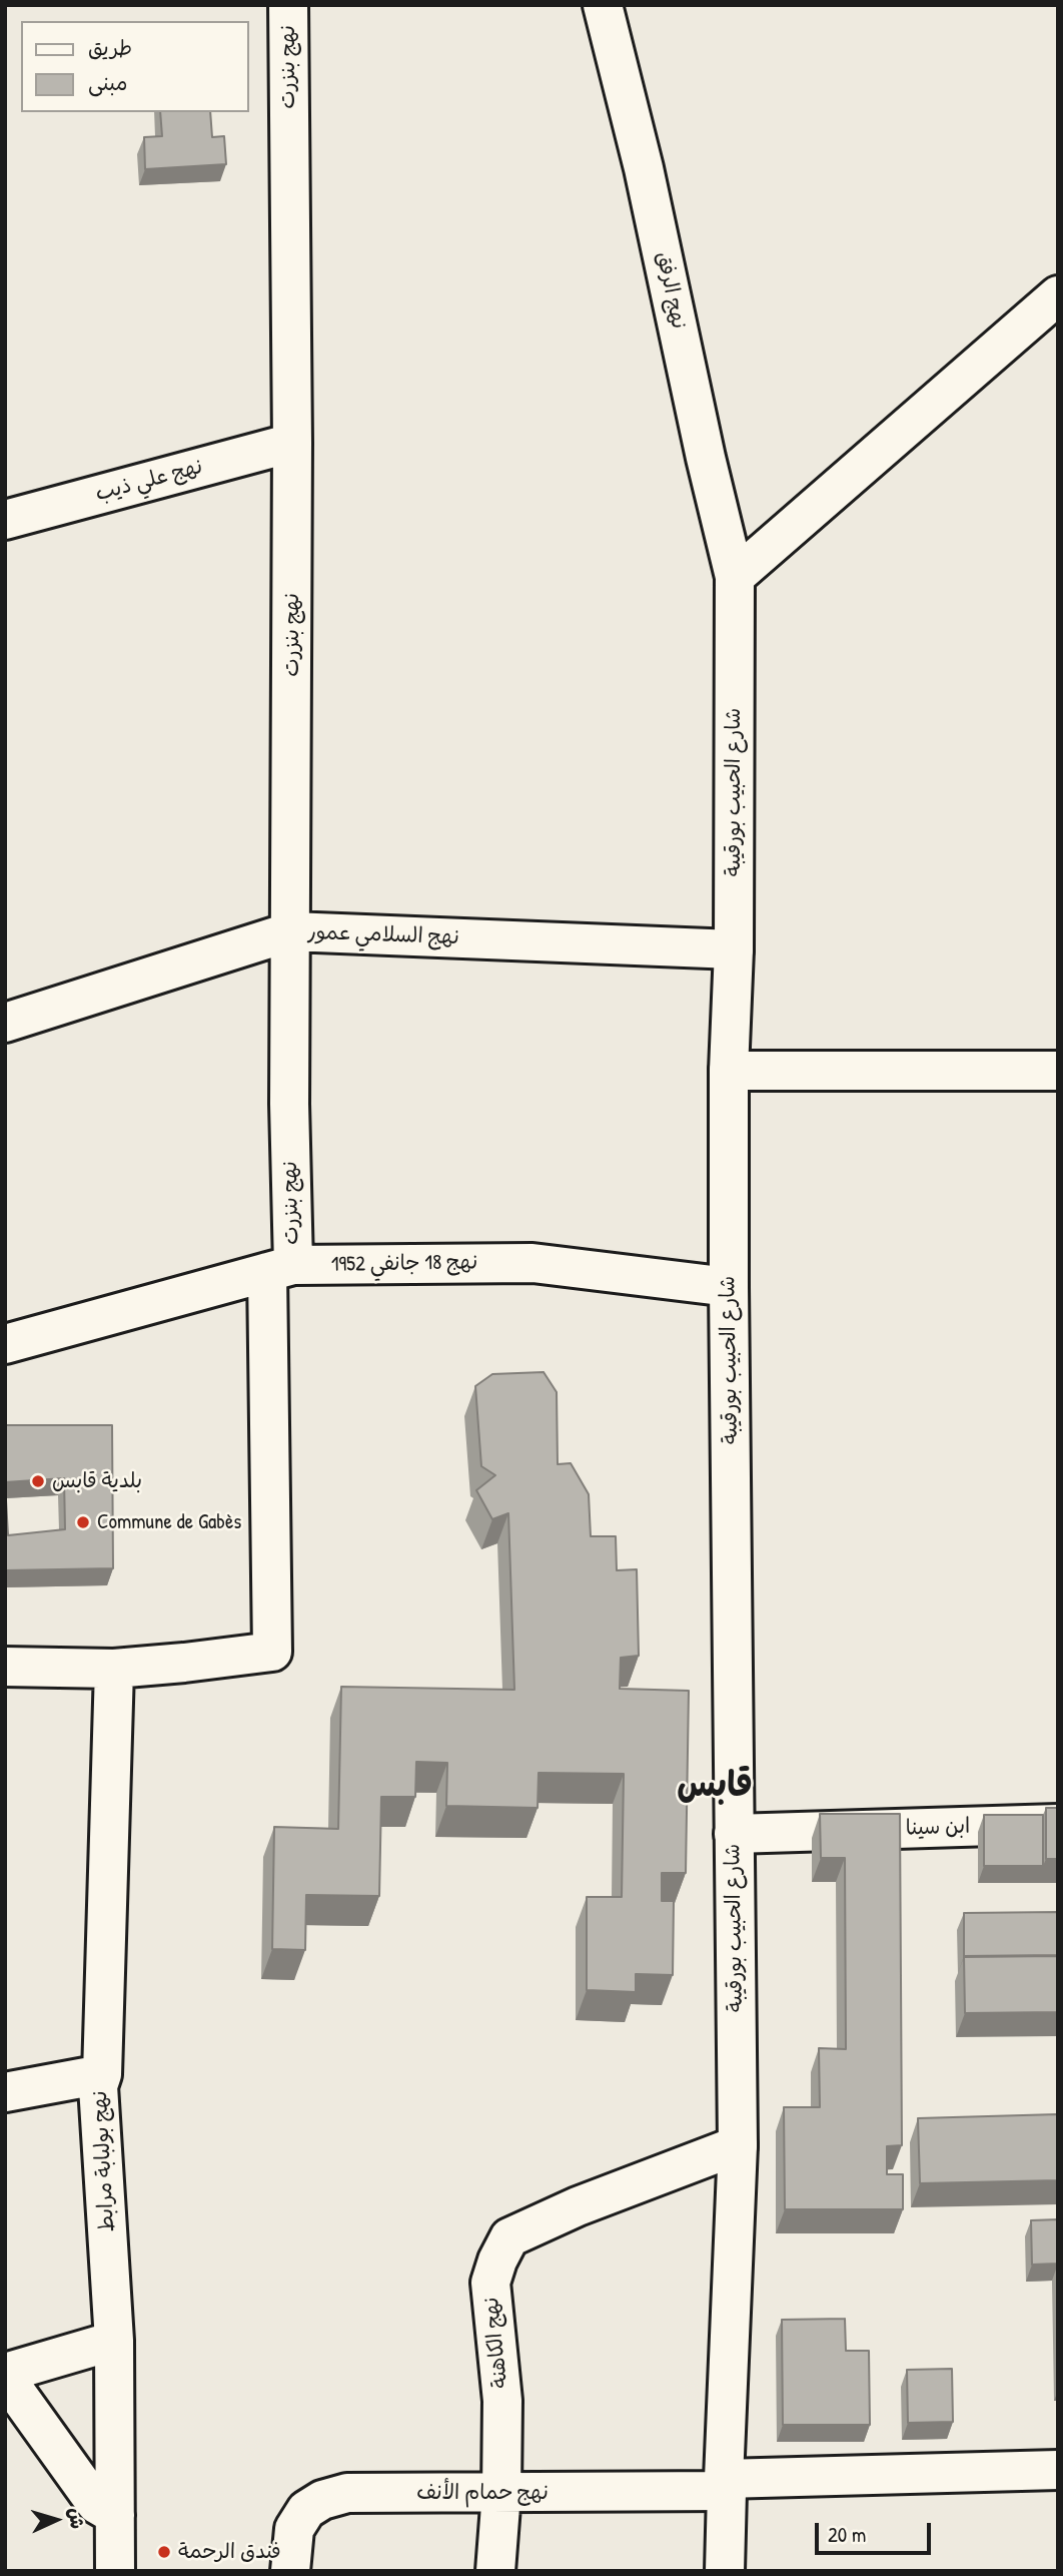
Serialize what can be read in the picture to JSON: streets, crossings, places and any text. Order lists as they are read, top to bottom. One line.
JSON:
{"streets":{"street":["نهج بنزرت","نهج الرفق","نهج علي ذيب","شارع الحبيب بورقيبة","نهج السلامي عمور","نهج 18 جانفي 1952","ابن سينا","نهج بولبابة مرابط","نهج الكاهنة","نهج حمام الأنف"]},"crossings":[["نهج بنزرت","نهج علي ذيب"],["نهج بنزرت","نهج السلامي عمور"],["نهج بنزرت","نهج 18 جانفي 1952"],["نهج بنزرت","نهج بولبابة مرابط"],["نهج الرفق","شارع الحبيب بورقيبة"],["شارع الحبيب بورقيبة","نهج السلامي عمور"],["شارع الحبيب بورقيبة","نهج 18 جانفي 1952"],["شارع الحبيب بورقيبة","ابن سينا"],["شارع الحبيب بورقيبة","نهج الكاهنة"],["شارع الحبيب بورقيبة","نهج حمام الأنف"],["نهج الكاهنة","نهج حمام الأنف"]],"districts":["قابس"],"places":["بلدية قابس","Commune de Gabès","فندق الرحمة"],"legend":["طريق","مبنى"],"scale_bar":"20 m","north":"right"}
